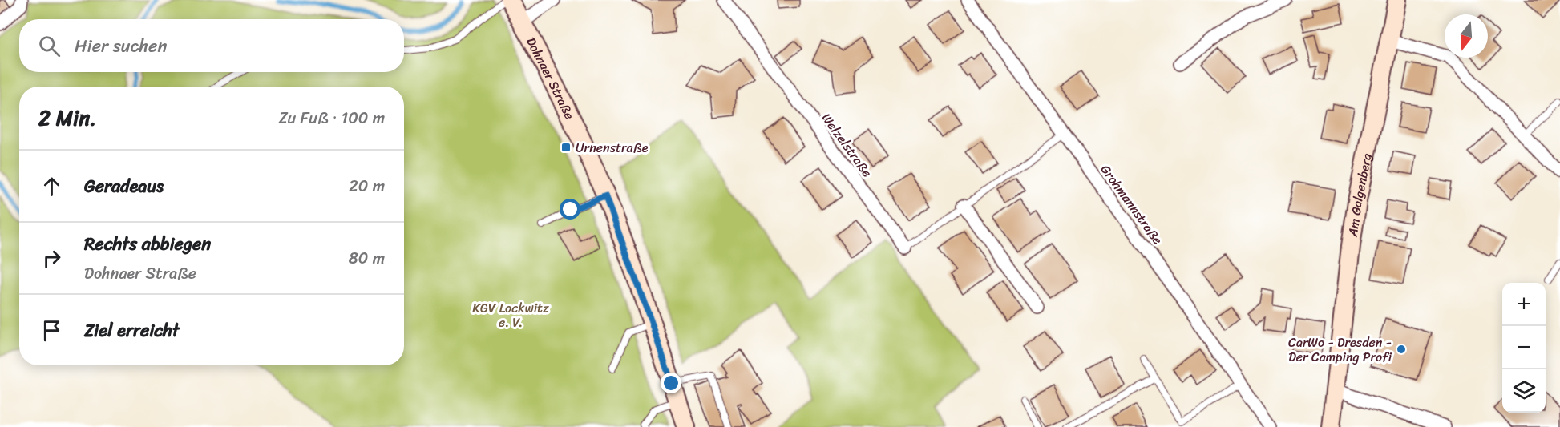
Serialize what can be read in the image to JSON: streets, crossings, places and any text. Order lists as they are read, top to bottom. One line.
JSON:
{"streets":{"main road":["Dohnaer Straße","Am Galgenberg"],"street":["Welzelstraße","Grohmannstraße"]},"crossings":[["Welzelstraße","Grohmannstraße"]],"parks":["KGV Lockwitz e. V."],"places":{"transit":["Urnenstraße"],"other":["CarWo - Dresden - Der Camping Profi"]},"north":"bottom","page":{"search":"Hier suchen","heading":["2 Min.","Zu Fuß · 100 m"],"list":[["Geradeaus","20 m"],["Rechts abbiegen","Dohnaer Straße","80 m"],"Ziel erreicht"],"map_buttons":["+","−"]}}
